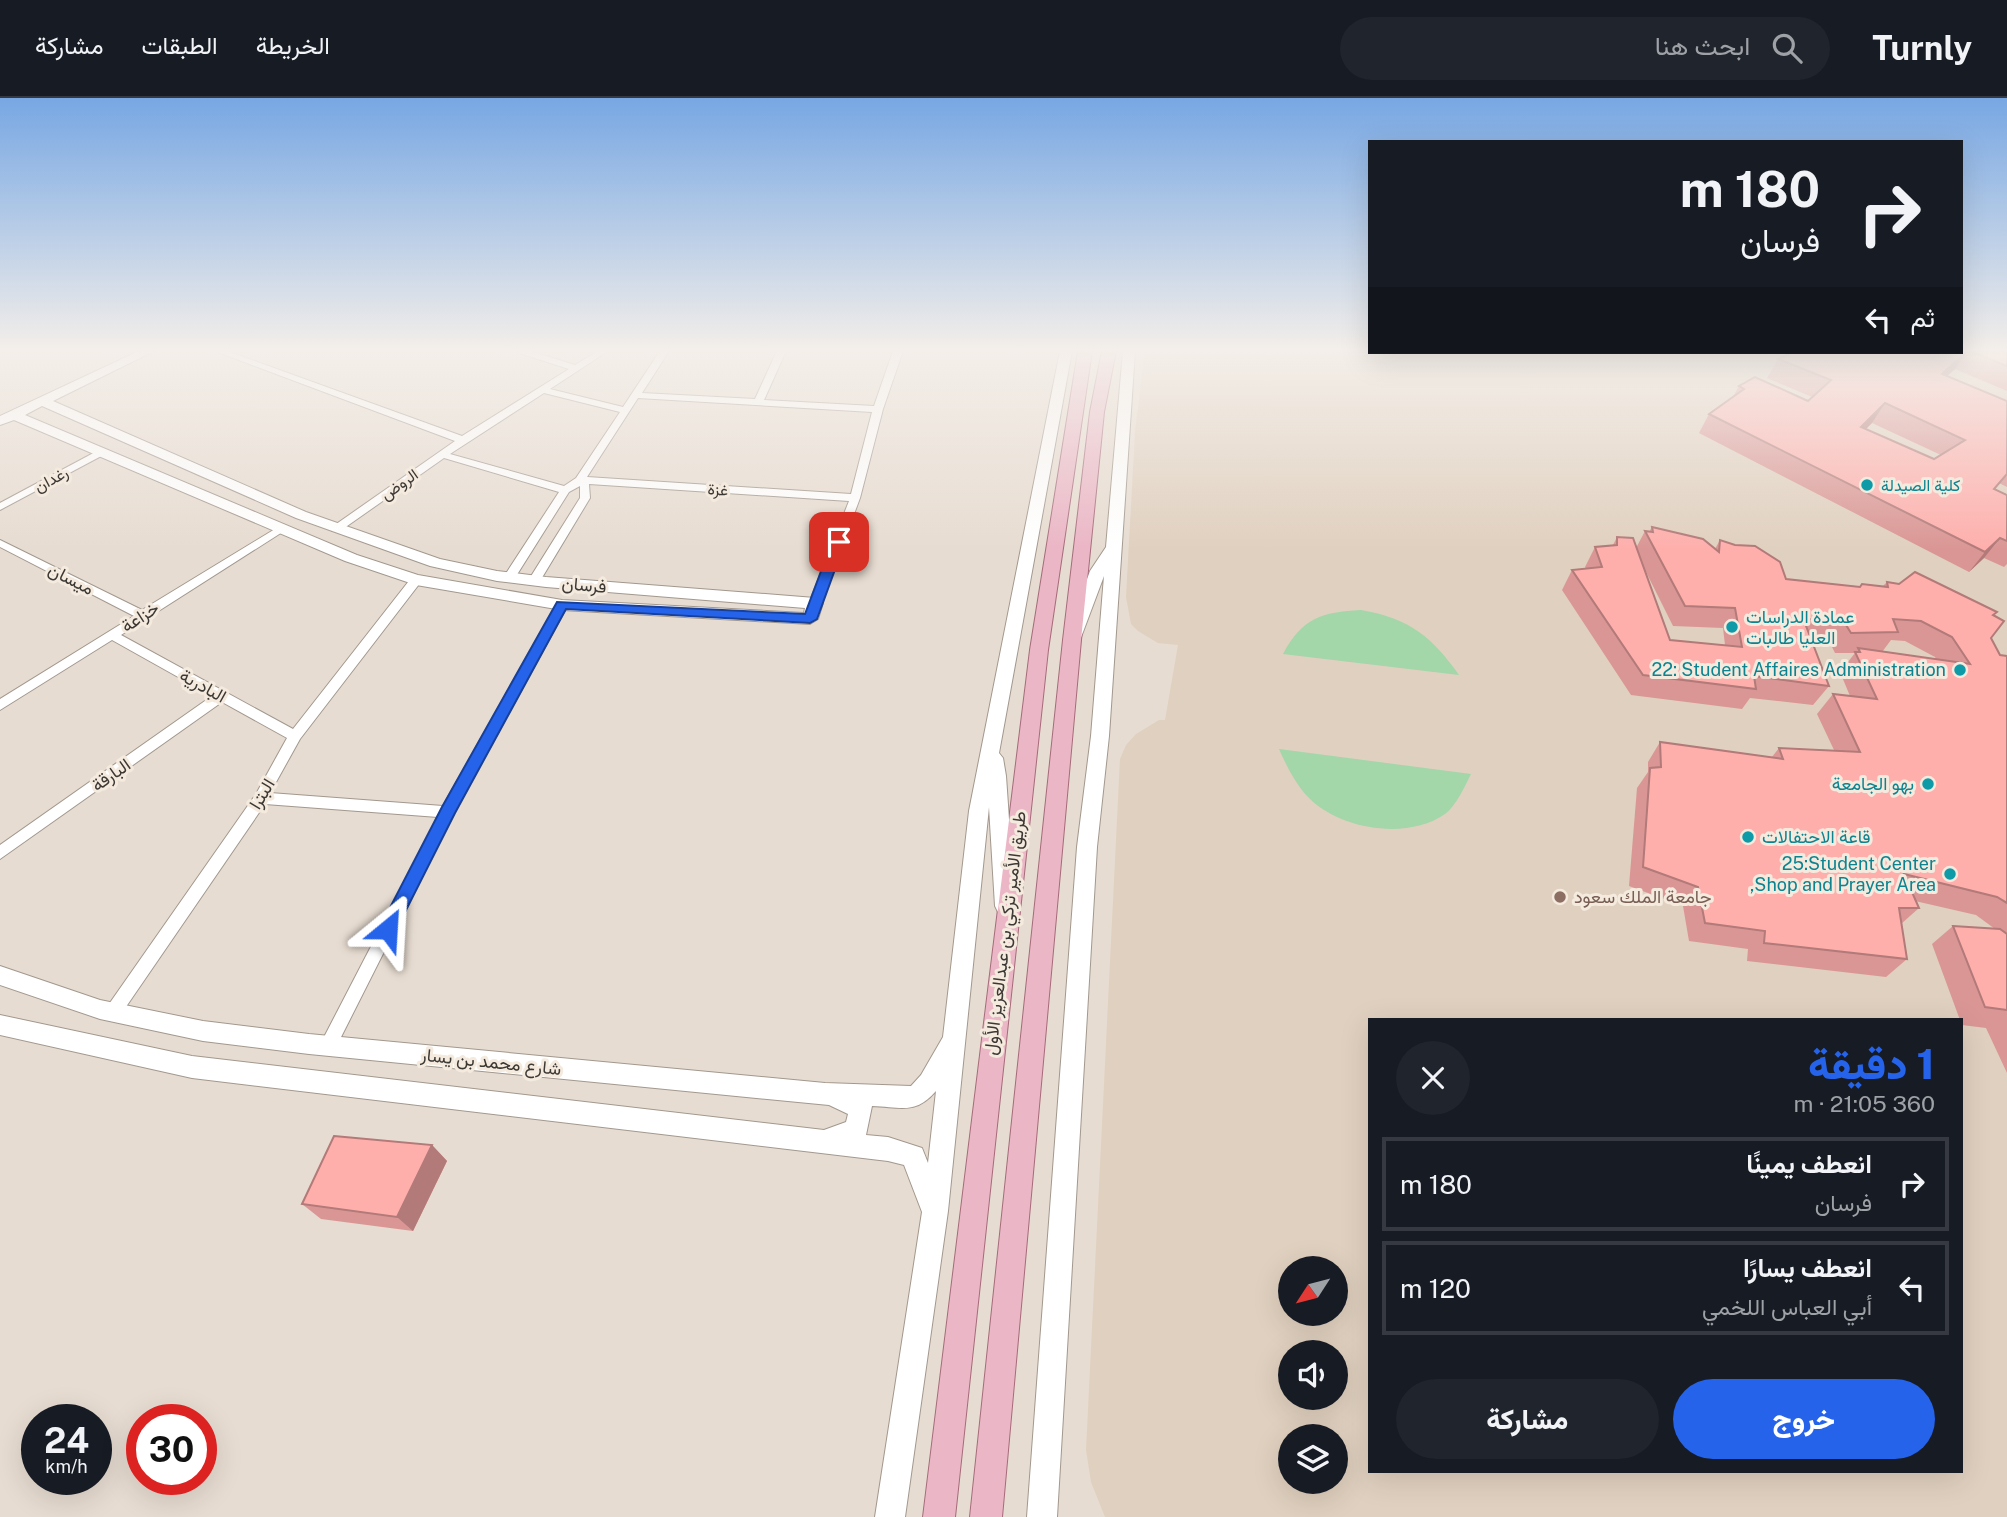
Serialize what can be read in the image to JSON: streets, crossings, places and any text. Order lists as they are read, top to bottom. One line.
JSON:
{"streets":{"main road":["طريق الأمير تركي بن عبدالعزيز الأول"],"street":["رغدان","الروض","غزة","ميسان","فرسان","خزاعة","البادرية","البارقة","البترا","شارع محمد بن يسار"]},"crossings":[["رغدان","فرسان"],["الروض","فرسان"],["ميسان","خزاعة"],["فرسان","خزاعة"],["فرسان","البترا"],["خزاعة","البادرية"],["البادرية","البارقة"],["البادرية","البترا"],["البترا","شارع محمد بن يسار"]],"places":["كلية الصيدلة","عمادة الدراسات العليا طالبات","22: Student Affaires Administration","بهو الجامعة","قاعة الاحتفالات","25:Student Center ,Shop and Prayer Area","جامعة الملك سعود"],"north":"bottom left","page":{"header":"Turnly","search":"ابحث هنا","nav":["الخريطة","الطبقات","مشاركة"],"turn":["180 m","فرسان"],"then":"ثم","heading":["1 دقيقة","360 m · 21:05"],"list":[{"name":"انعطف يمينًا","note":"فرسان","value":"180 m"},{"name":"انعطف يسارًا","note":"أبي العباس اللخمي","value":"120 m"}],"buttons":["خروج","مشاركة"],"speed":"24 km/h","limit":"30"}}
